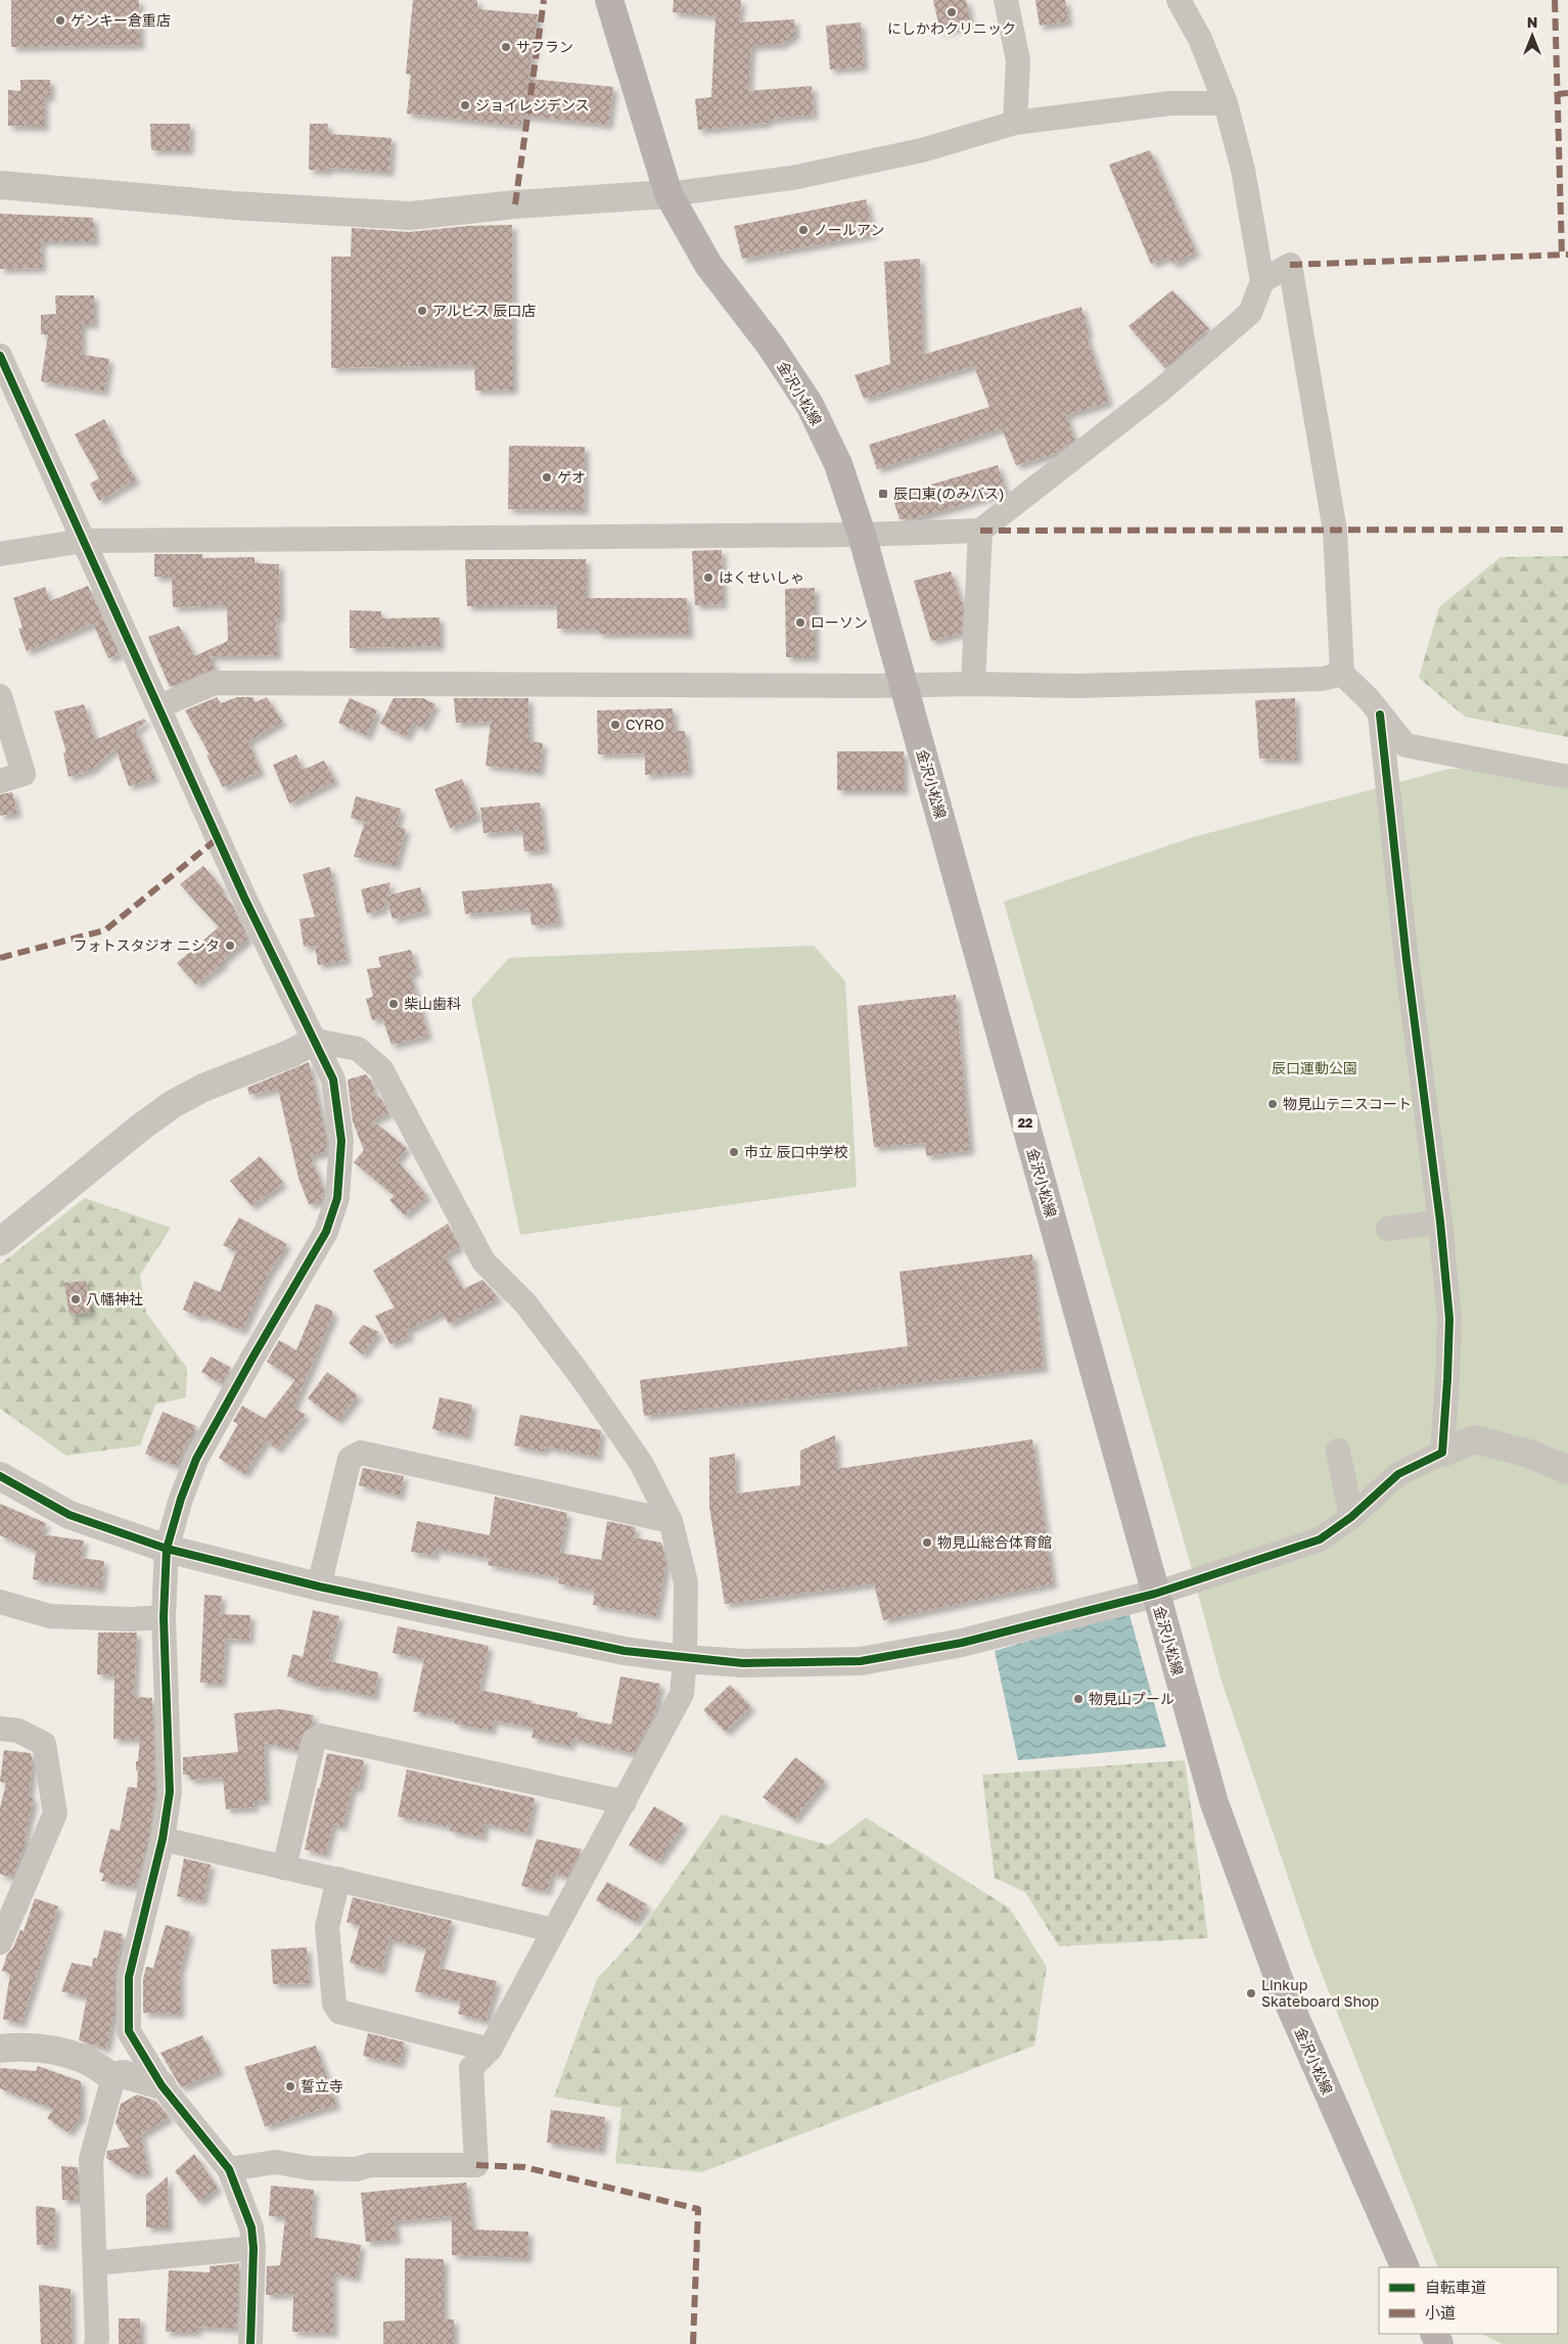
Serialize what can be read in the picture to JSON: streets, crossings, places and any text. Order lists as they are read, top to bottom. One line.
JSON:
{"streets":{"main road":["金沢小松線","22"]},"parks":["辰口運動公園"],"places":{"other":["にしかわクリニック","ゲンキー倉重店","サフラン","ジョイレジデンス","ノールアン","アルビス 辰口店","ゲオ","はくせいしゃ","ローソン","CYRO","フォトスタジオ ニシタ","柴山歯科","物見山テニスコート","市立 辰口中学校","八幡神社","物見山総合体育館","物見山プール","Linkup Skateboard Shop","誓立寺"],"transit":["辰口東(のみバス)"]},"legend":["自転車道","小道"],"north":"top"}
